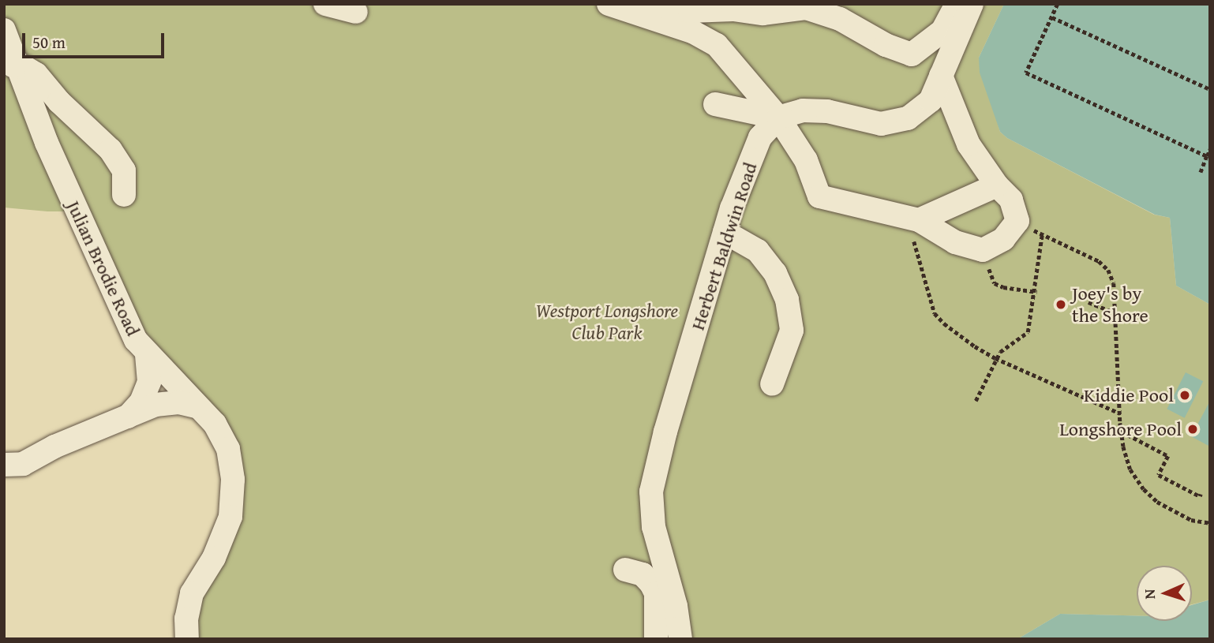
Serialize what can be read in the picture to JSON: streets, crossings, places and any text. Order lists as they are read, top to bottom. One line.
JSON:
{"streets":{"street":["Herbert Baldwin Road","Julian Brodie Road"]},"parks":["Westport Longshore Club Park"],"places":["Joey's by the Shore","Kiddie Pool","Longshore Pool"],"scale_bar":"50 m","north":"left"}
